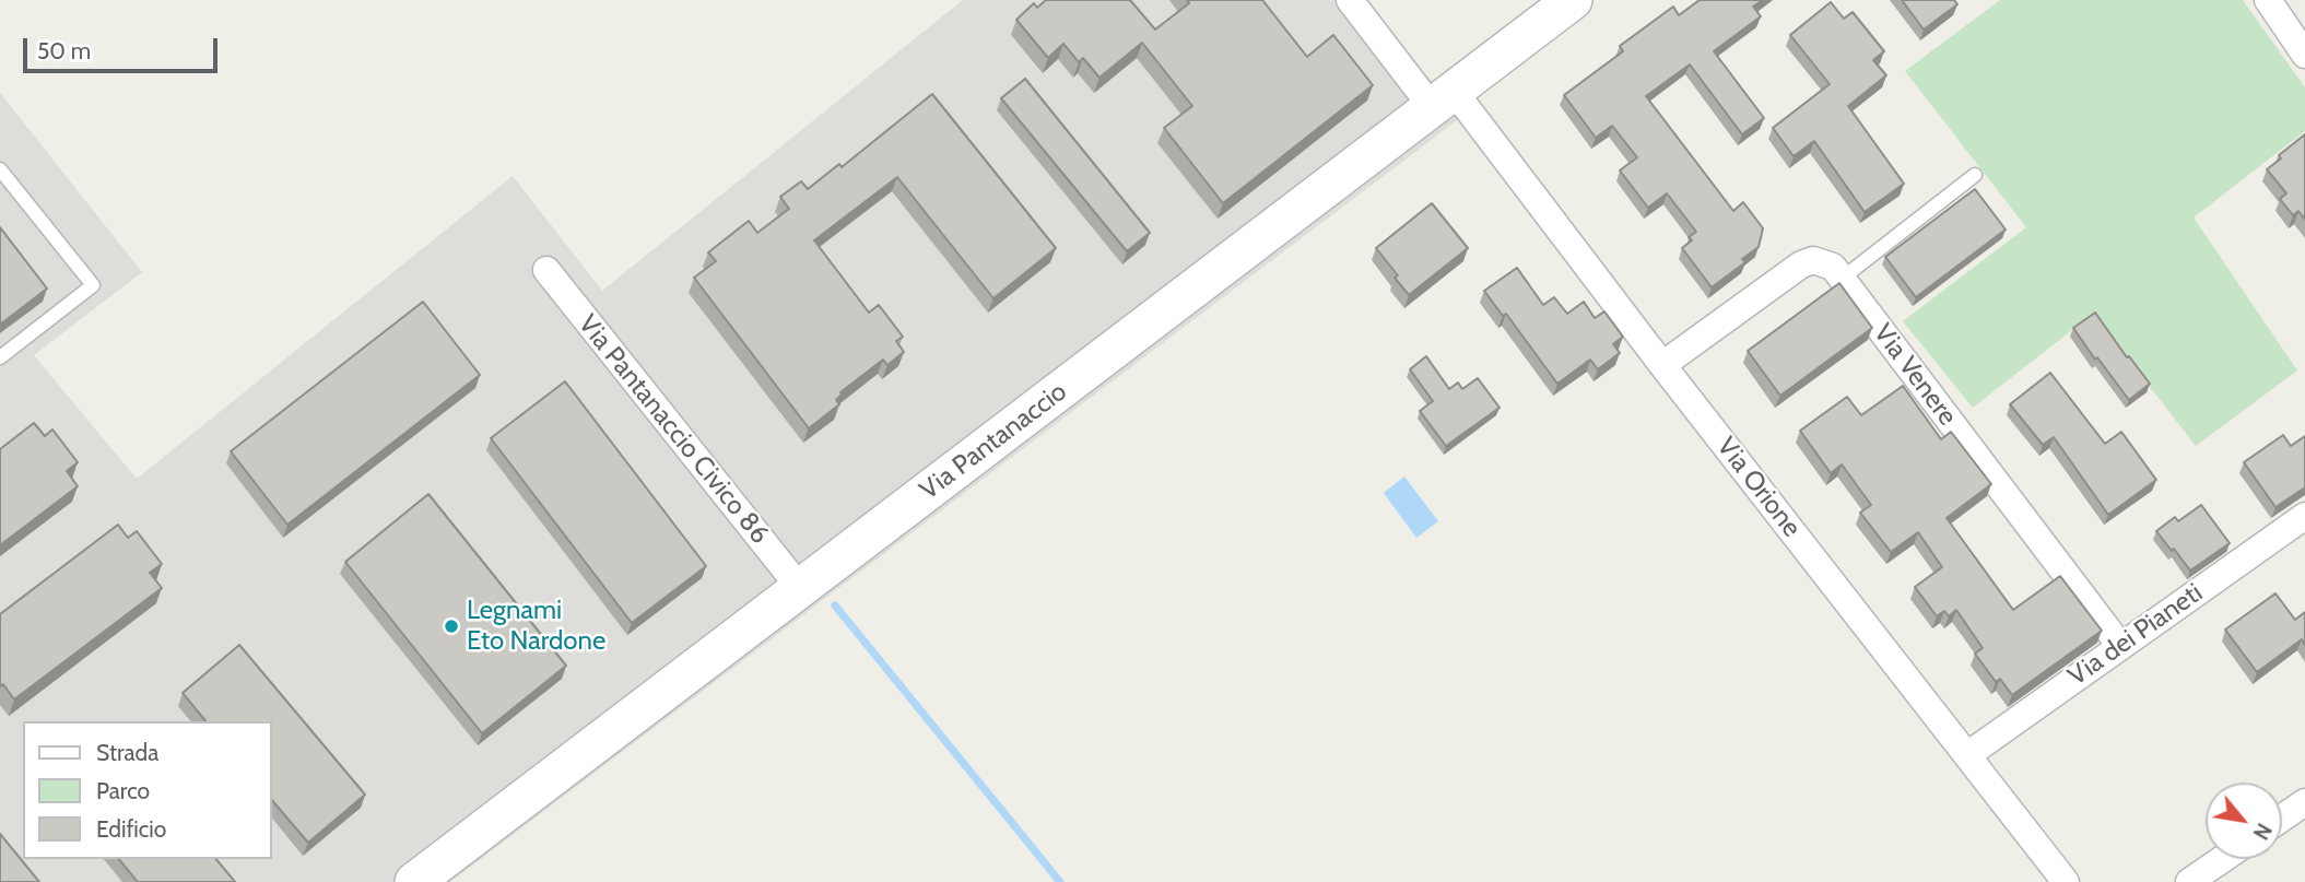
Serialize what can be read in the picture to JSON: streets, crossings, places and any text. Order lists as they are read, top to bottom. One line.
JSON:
{"streets":{"street":["Via Venere","Via Pantanaccio Civico 86","Via Pantanaccio","Via Orione","Via dei Pianeti"]},"crossings":[["Via Venere","Via Orione"],["Via Venere","Via dei Pianeti"],["Via Pantanaccio Civico 86","Via Pantanaccio"],["Via Pantanaccio","Via Orione"],["Via Orione","Via dei Pianeti"]],"places":["Legnami Eto Nardone"],"legend":["Strada","Parco","Edificio"],"scale_bar":"50 m","north":"bottom right"}
